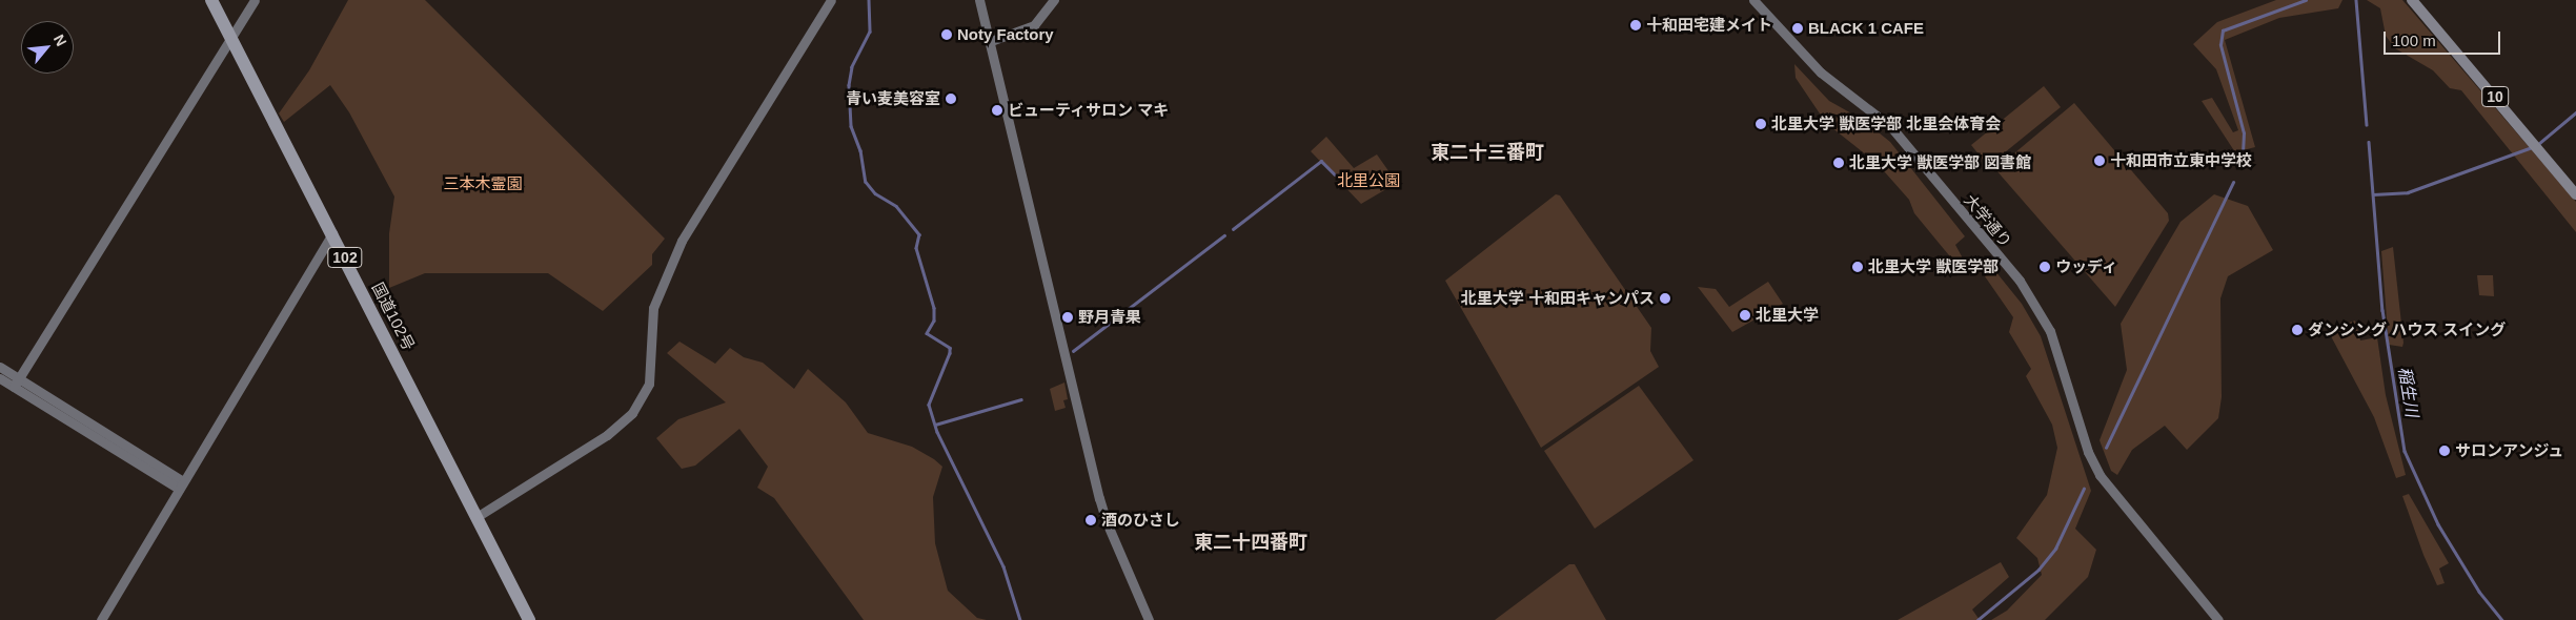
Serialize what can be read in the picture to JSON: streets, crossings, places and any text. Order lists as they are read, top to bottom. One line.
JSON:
{"streets":{"highway":["102","国道102号"],"main road":["10"],"street":["大学通り"]},"districts":["東二十三番町","東二十四番町"],"water":["稲生川"],"parks":["北里公園","三本木霊園"],"places":["十和田宅建メイト","BLACK 1 CAFE","Noty Factory","青い麦美容室","ビューティサロン マキ","北里大学 獣医学部 北里会体育会","十和田市立東中学校","北里大学 獣医学部 図書館","北里大学 獣医学部","ウッディ","北里大学 十和田キャンパス","北里大学","野月青果","ダンシング ハウス スイング","サロンアンジュ","酒のひさし"],"scale_bar":"100 m","north":"top right"}
